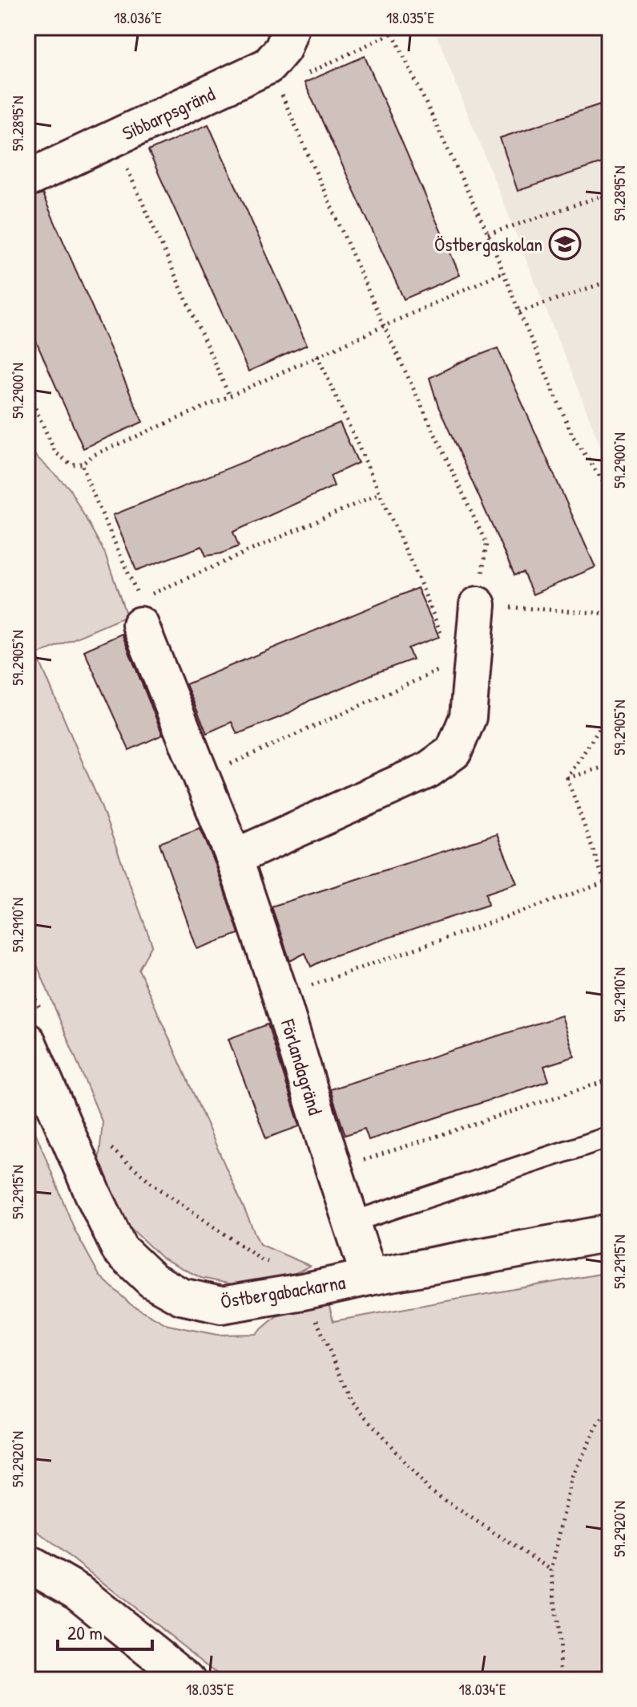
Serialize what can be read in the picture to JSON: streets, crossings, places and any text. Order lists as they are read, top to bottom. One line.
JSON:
{"streets":{"street":["Sibbarpsgränd","Förlandagränd","Östbergabackarna"]},"crossings":[["Förlandagränd","Östbergabackarna"]],"places":{"school or university":["Östbergaskolan"]},"scale_bar":"20 m","coordinates":["18.036°E","18.035°E","59.2895°N","59.2900°N","59.2905°N","59.2910°N","59.2915°N","59.2920°N","18.034°E"]}
